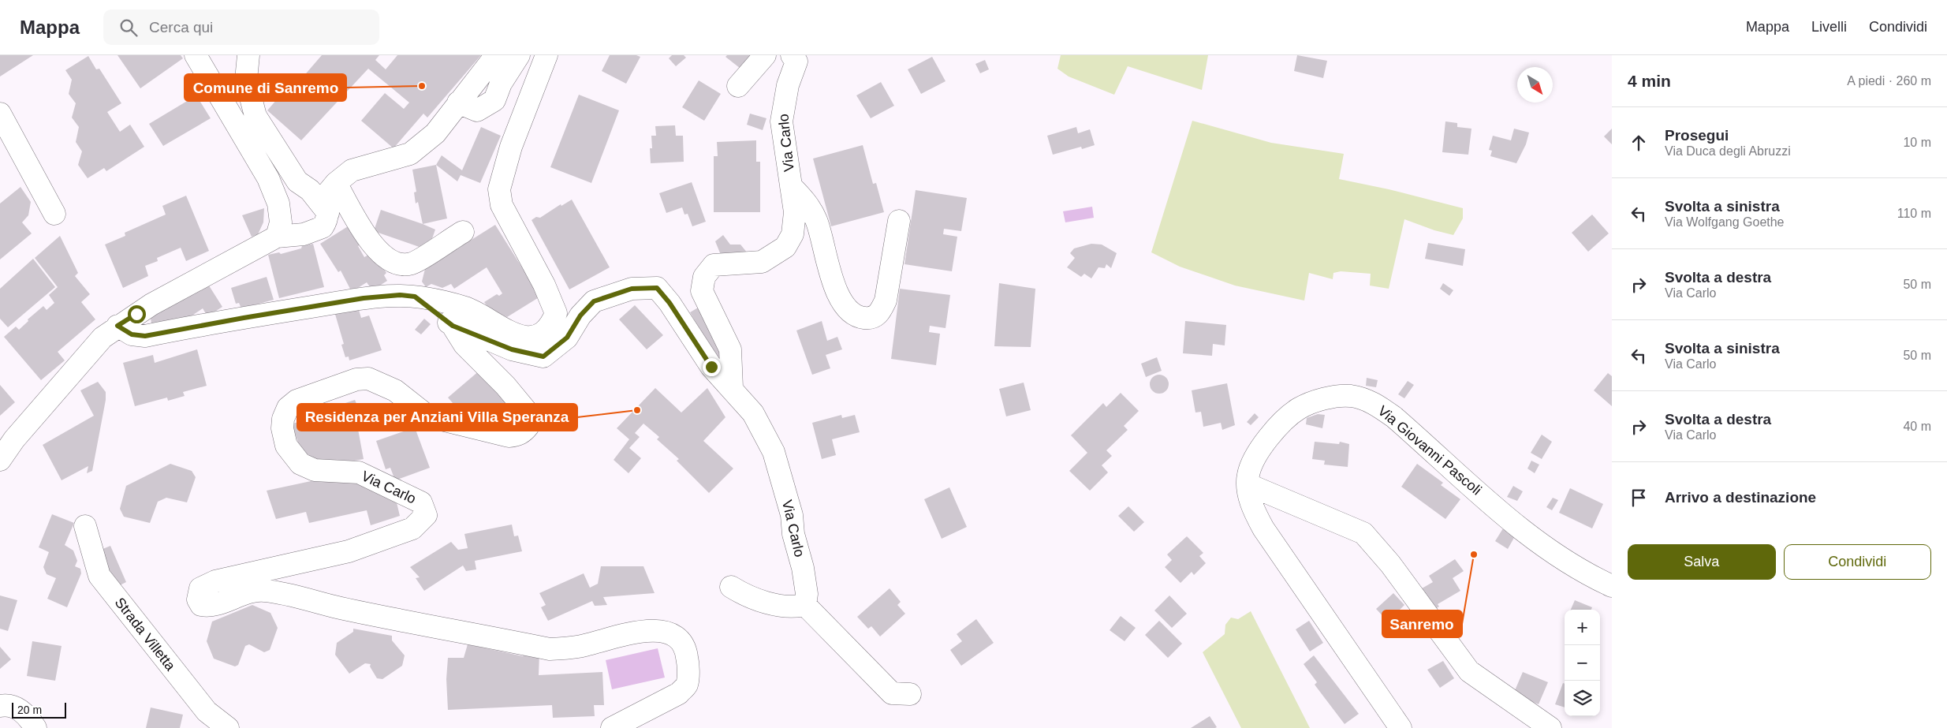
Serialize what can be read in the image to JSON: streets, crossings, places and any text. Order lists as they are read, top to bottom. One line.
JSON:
{"streets":{"street":["Via Carlo","Via Giovanni Pascoli","Strada Villetta"]},"places":["Comune di Sanremo","Residenza per Anziani Villa Speranza","Sanremo"],"scale_bar":"20 m","north":"bottom right","page":{"header":"Mappa","search":"Cerca qui","nav":["Mappa","Livelli","Condividi"],"heading":["4 min","A piedi · 260 m"],"list":[["Prosegui","Via Duca degli Abruzzi","10 m"],["Svolta a sinistra","Via Wolfgang Goethe","110 m"],["Svolta a destra","Via Carlo","50 m"],["Svolta a sinistra","Via Carlo","50 m"],["Svolta a destra","Via Carlo","40 m"],"Arrivo a destinazione"],"buttons":["Salva","Condividi"],"map_buttons":["+","−"],"scale":"20 m"}}
